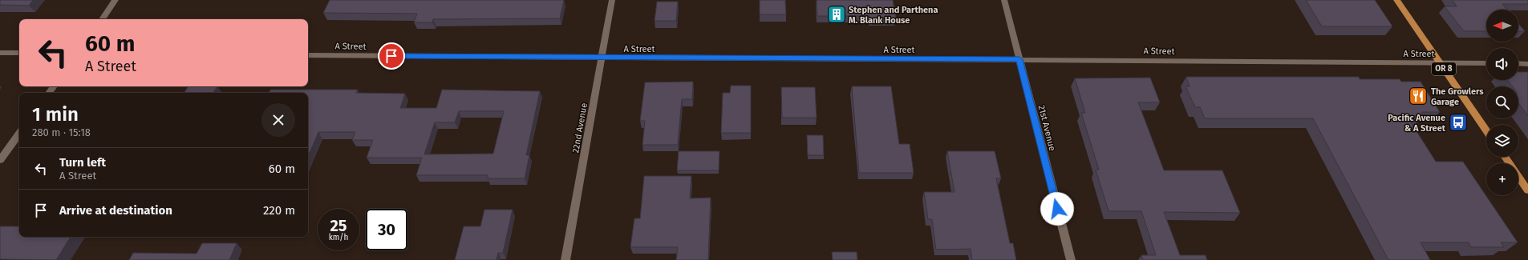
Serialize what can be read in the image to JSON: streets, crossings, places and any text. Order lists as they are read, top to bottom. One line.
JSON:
{"streets":{"main road":["OR 8"],"street":["A Street","22nd Avenue","21st Avenue"]},"crossings":[["A Street","OR 8"],["A Street","22nd Avenue"],["A Street","21st Avenue"]],"places":{"building":["Stephen and Parthena M. Blank House"],"restaurant":["The Growlers Garage"],"bus stop":["Pacific Avenue & A Street"]},"north":"left","page":{"map_buttons":"+","turn":["60 m","A Street"],"heading":["1 min","280 m · 15:18"],"list":[{"name":"Turn left","note":"A Street","value":"60 m"},{"name":"Arrive at destination","value":"220 m"}],"speed":"25 km/h","limit":"30"}}
